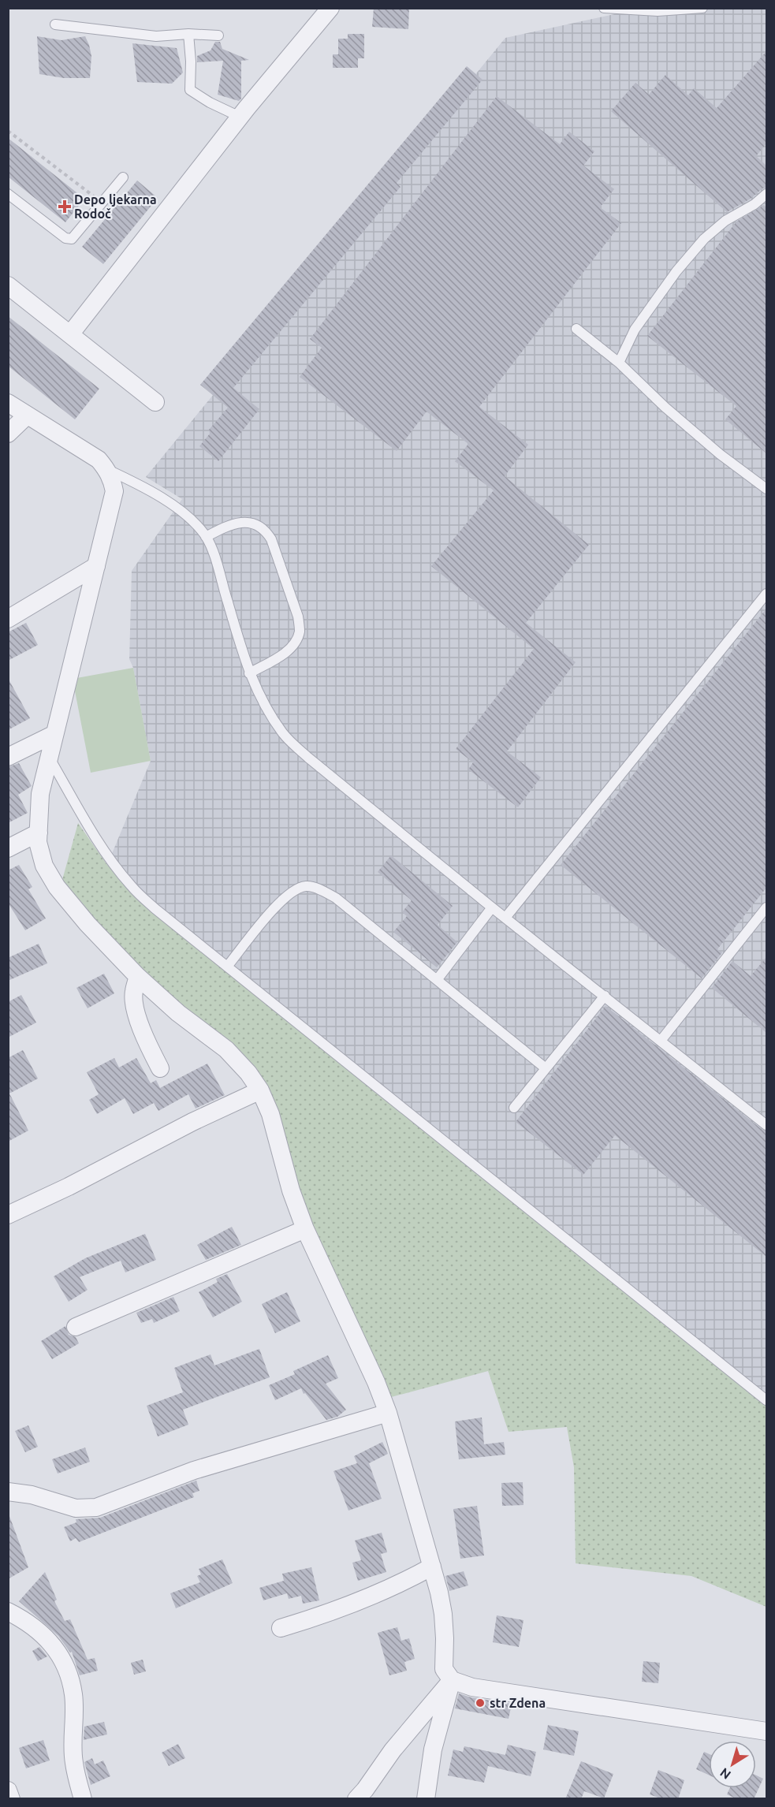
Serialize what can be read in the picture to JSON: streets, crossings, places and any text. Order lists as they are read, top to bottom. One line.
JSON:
{"places":{"health":["Depo ljekarna Rodoč"],"other":["str Zdena"]},"north":"bottom left"}
